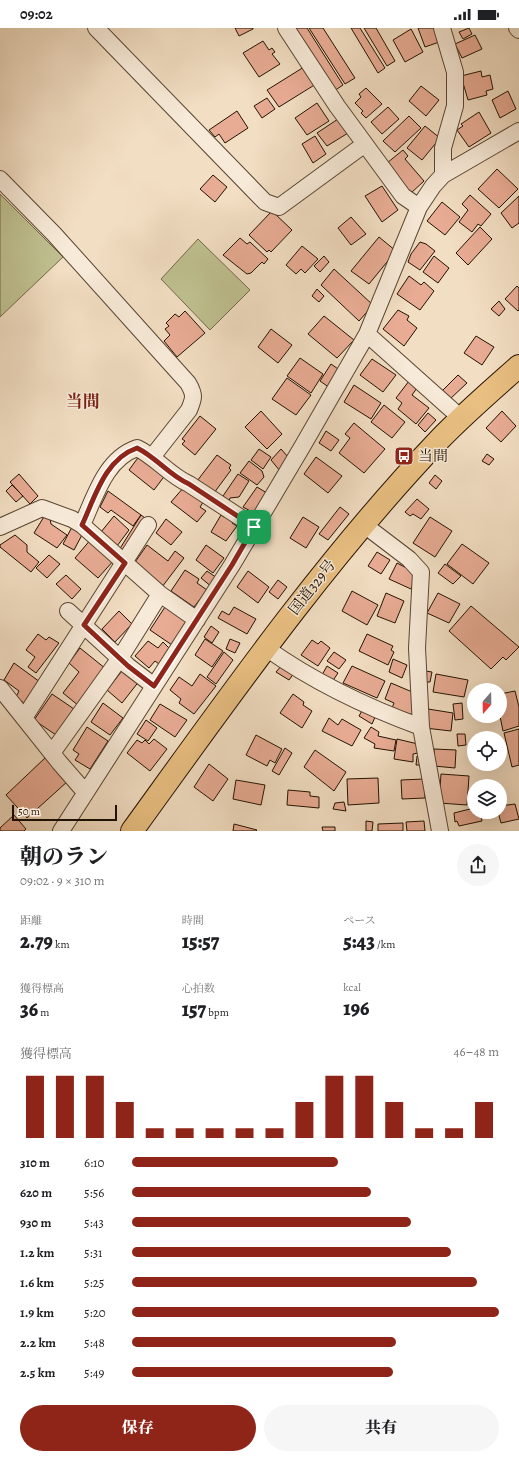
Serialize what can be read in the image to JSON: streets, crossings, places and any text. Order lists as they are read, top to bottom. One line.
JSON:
{"streets":{"highway":["国道329号"]},"districts":["当間"],"places":{"bus stop":["当間"]},"scale_bar":"50 m","north":"bottom","page":{"status":"09:02","scale":"50 m","heading":["朝のラン","09:02 · 9 × 310 m"],"stats":[["距離","2.79 km"],["時間","15:57"],["ペース","5:43 /km"],["獲得標高","36 m"],["心拍数","157 bpm"],["kcal","196"]],"chart":["獲得標高","46–48 m"],"list":[{"name":"310 m","note":"6:10"},{"name":"620 m","note":"5:56"},{"name":"930 m","note":"5:43"},{"name":"1.2 km","note":"5:31"},{"name":"1.6 km","note":"5:25"},{"name":"1.9 km","note":"5:20"},{"name":"2.2 km","note":"5:48"},{"name":"2.5 km","note":"5:49"}],"buttons":["保存","共有"]}}
